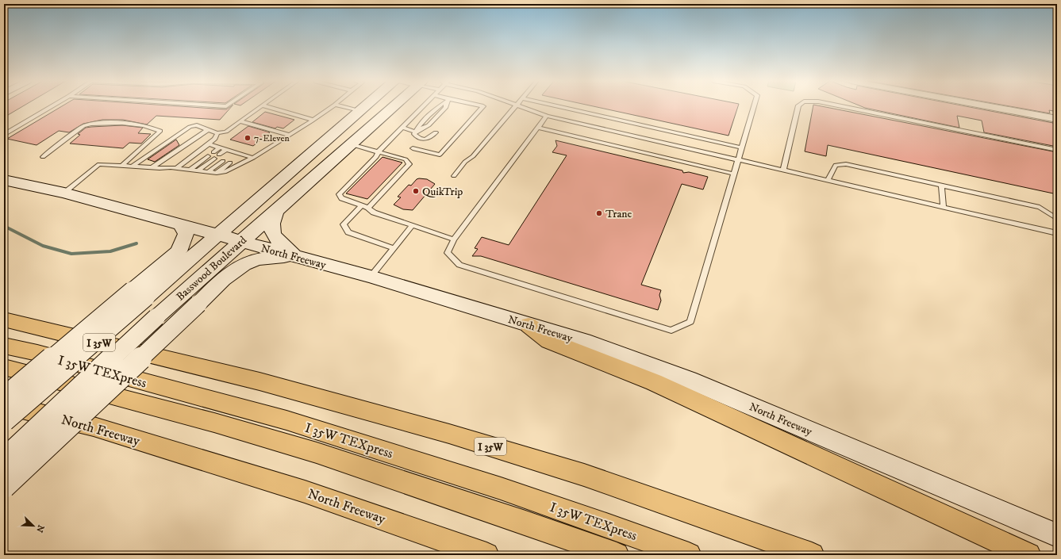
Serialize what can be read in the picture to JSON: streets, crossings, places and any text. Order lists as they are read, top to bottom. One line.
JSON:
{"streets":{"highway":["North Freeway","I 35W","I 35W TEXpress"],"main road":["Basswood Boulevard"]},"crossings":[["North Freeway","Basswood Boulevard"]],"places":["7-Eleven","QuikTrip","Trane"],"north":"bottom right"}
